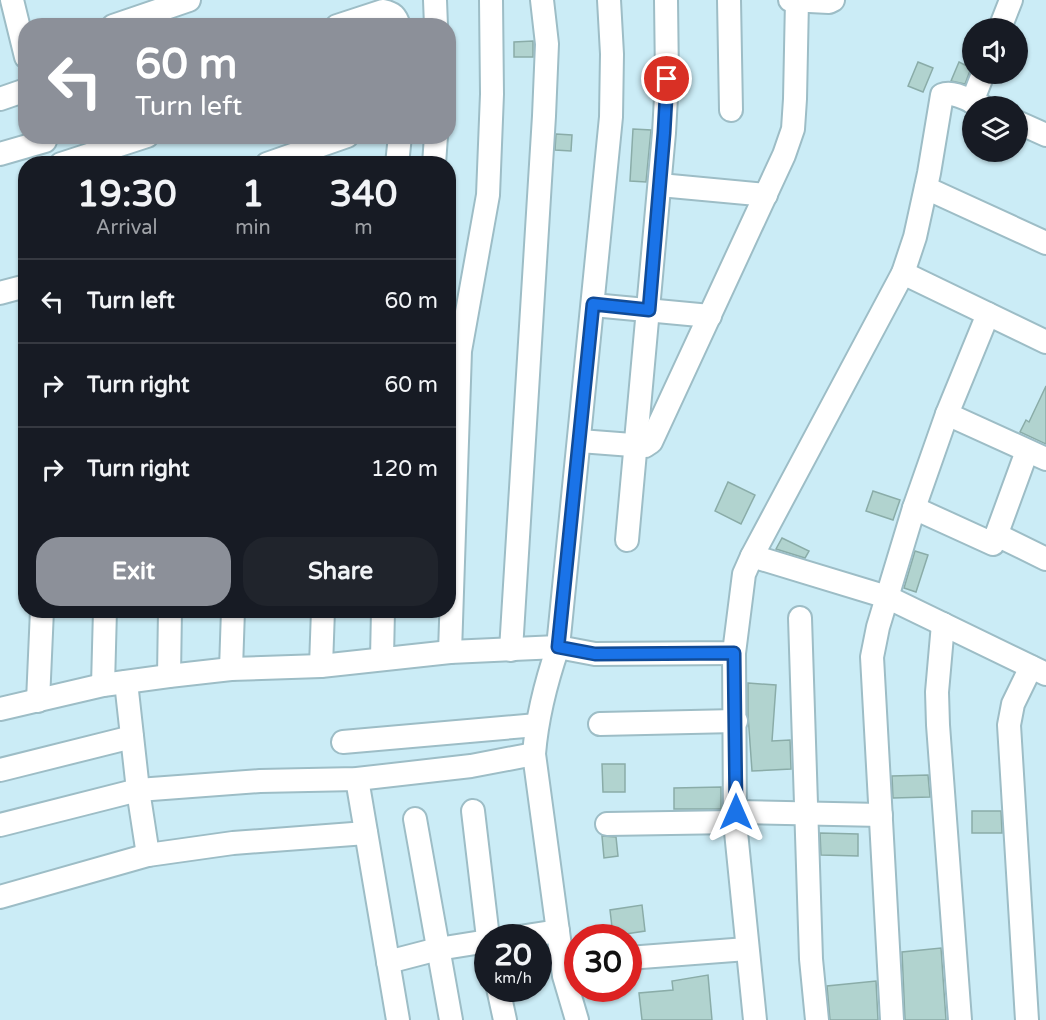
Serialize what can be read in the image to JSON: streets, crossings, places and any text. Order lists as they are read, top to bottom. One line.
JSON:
{"page":{"turn":["60 m","Turn left"],"eta":["19:30","Arrival","1","min","340","m"],"list":[{"name":"Turn left","value":"60 m"},{"name":"Turn right","value":"60 m"},{"name":"Turn right","value":"120 m"}],"buttons":["Exit","Share"],"speed":"20 km/h","limit":"30"}}
